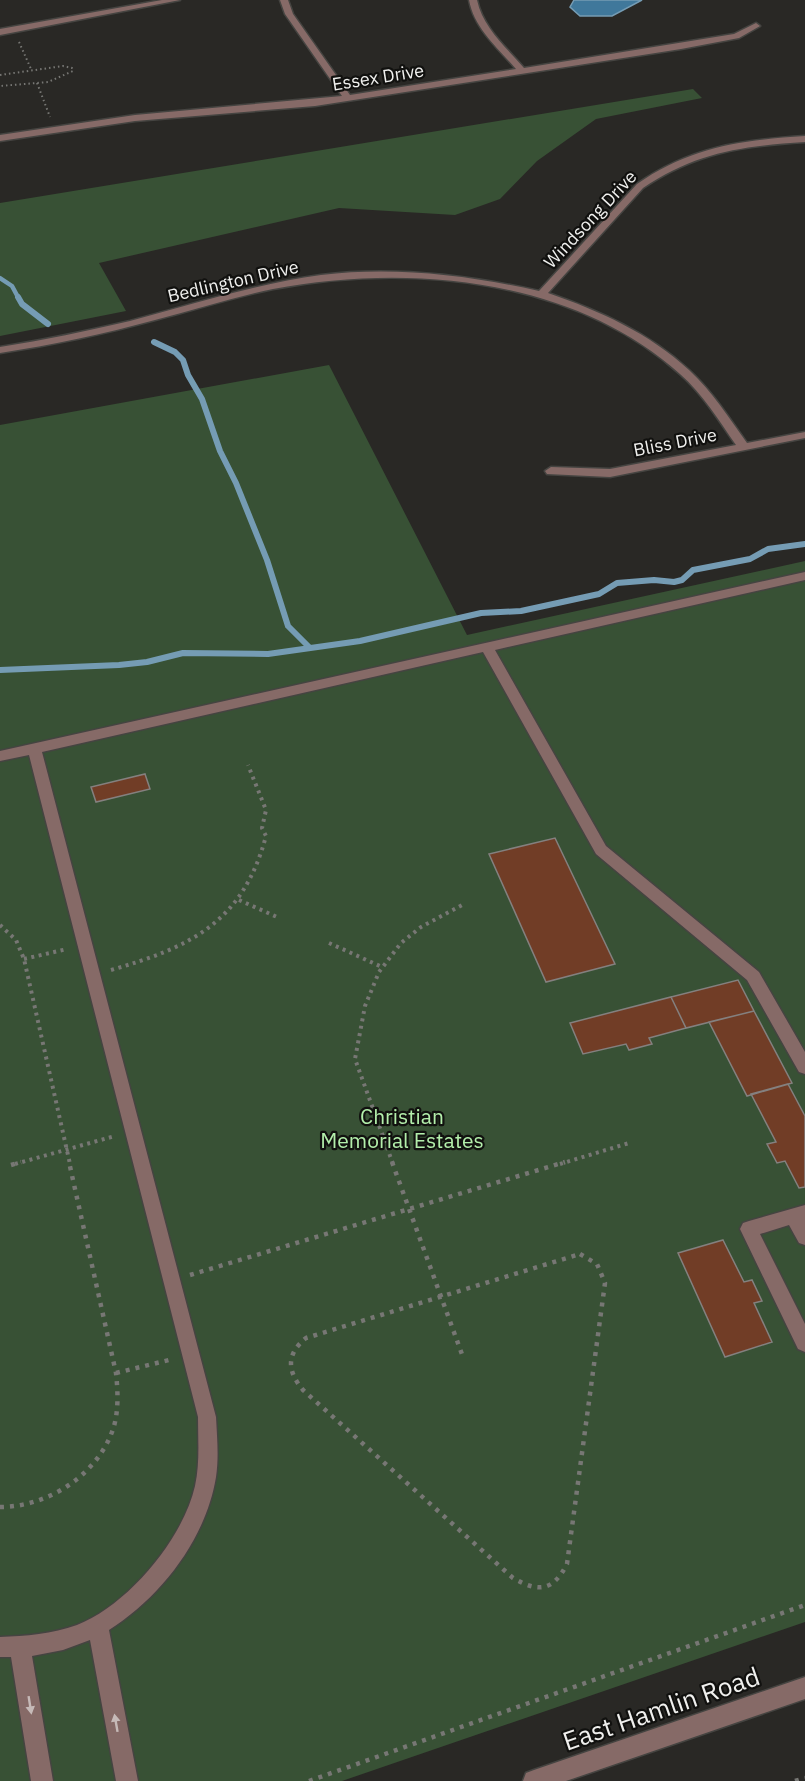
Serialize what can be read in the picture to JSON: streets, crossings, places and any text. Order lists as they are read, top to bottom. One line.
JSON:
{"streets":{"street":["Essex Drive","Windsong Drive","Bedlington Drive","Bliss Drive","East Hamlin Road"]},"crossings":[["Windsong Drive","Bedlington Drive"],["Bedlington Drive","Bliss Drive"]],"parks":["Christian Memorial Estates"]}
